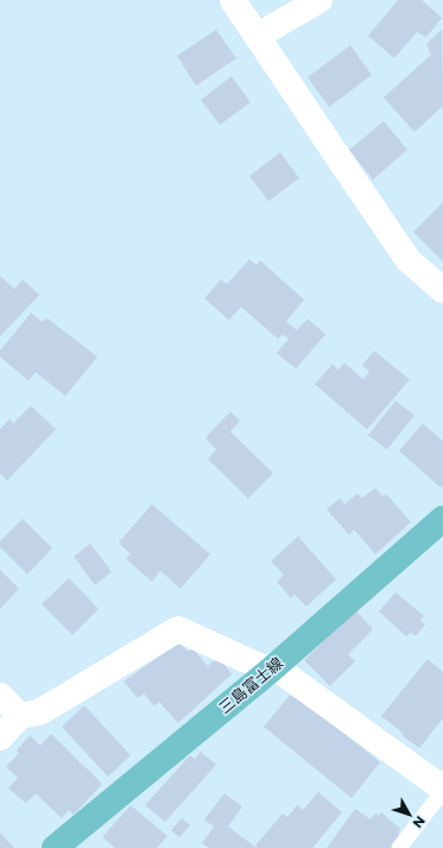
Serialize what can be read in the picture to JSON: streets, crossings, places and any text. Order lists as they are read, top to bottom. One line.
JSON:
{"streets":{"main road":["三島富士線"]},"north":"bottom right"}
